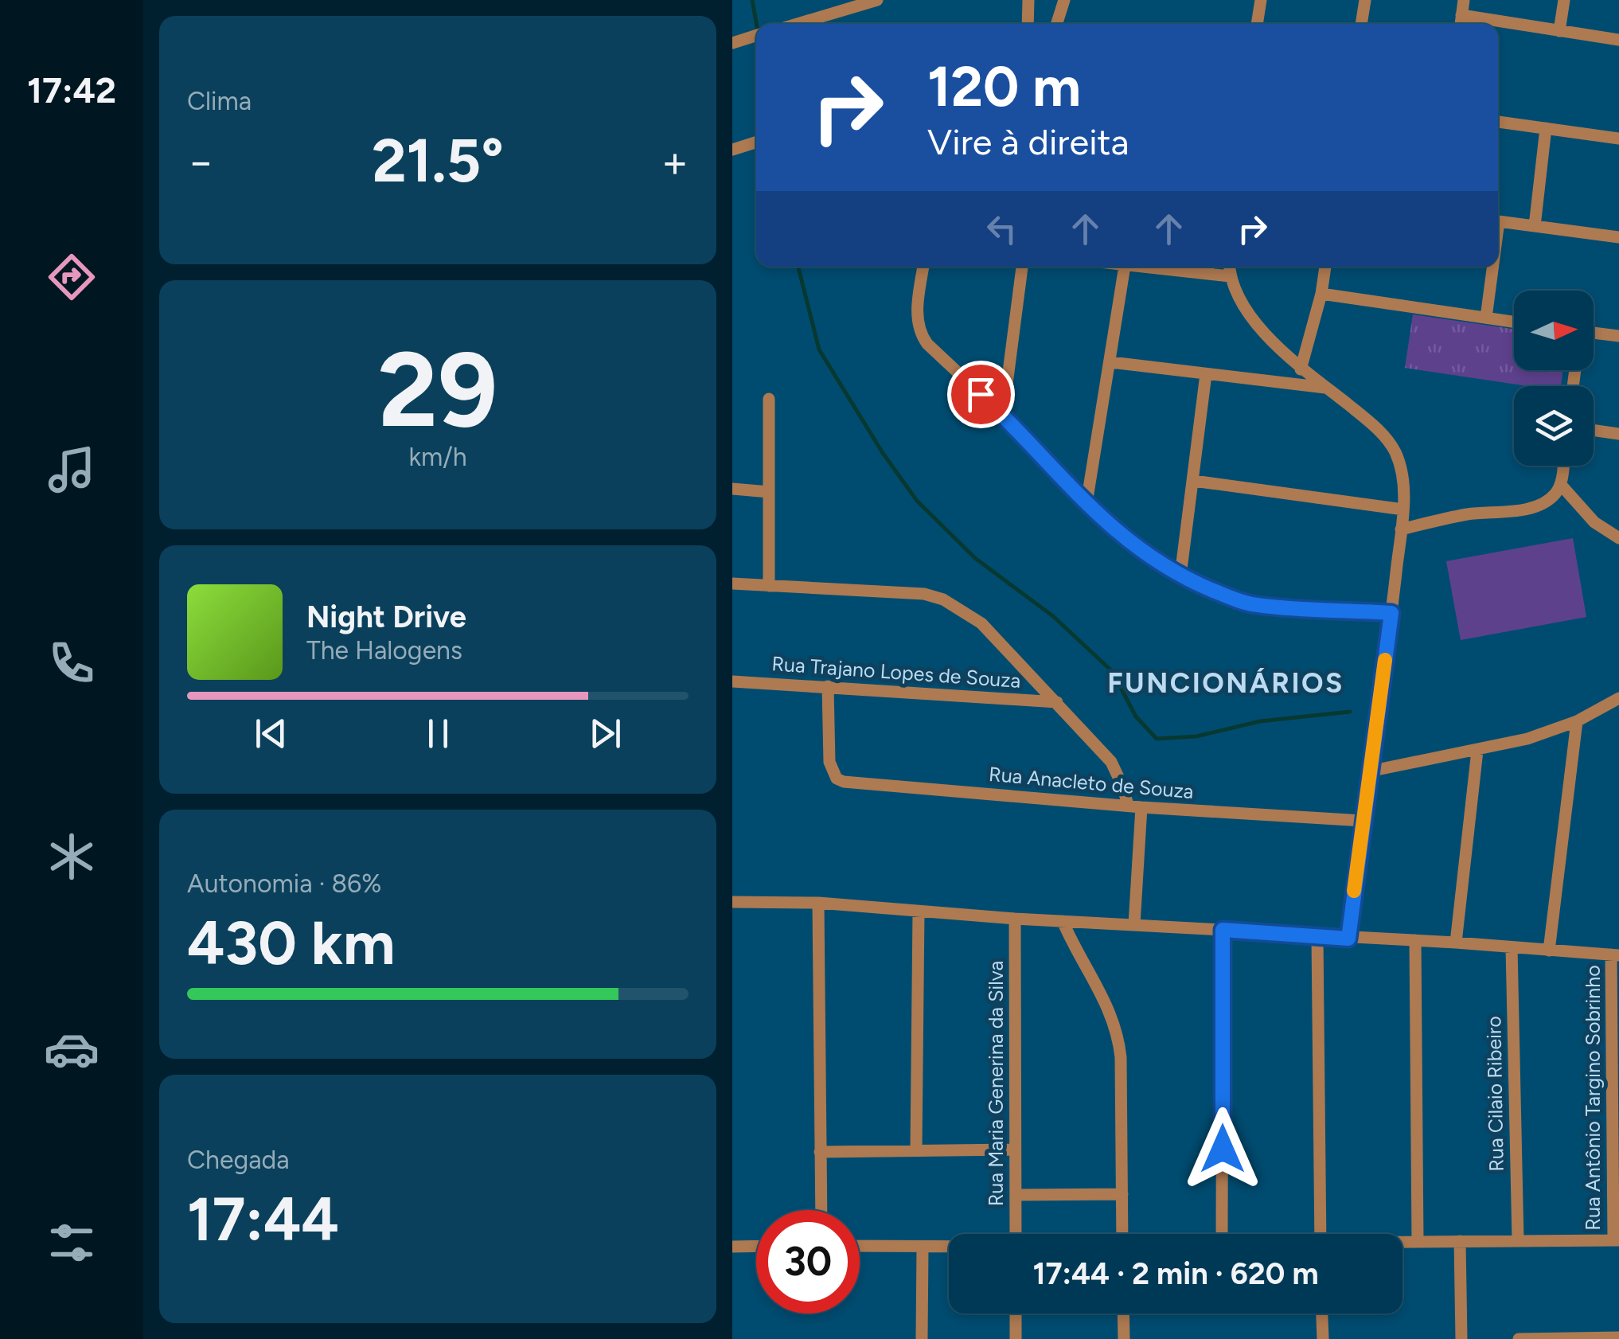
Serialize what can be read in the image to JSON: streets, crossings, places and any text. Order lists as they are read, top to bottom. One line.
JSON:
{"streets":{"street":["Rua Trajano Lopes de Souza","Rua Anacleto de Souza","Rua Maria Generina da Silva","Rua Cilaio Ribeiro","Rua Antônio Targino Sobrinho"]},"crossings":[["Rua Trajano Lopes de Souza","Rua Anacleto de Souza"]],"districts":["FUNCIONÁRIOS"],"north":"right","page":{"tabs":"17:42","tile":["Clima",["29","km/h"],["Autonomia · 86%","430 km"],["Chegada","17:44"]],"turn":["120 m","Vire à direita"],"heat":["−","21.5°","+"],"song":["Night Drive","The Halogens"],"limit":"30","trip":"17:44 · 2 min · 620 m"}}
